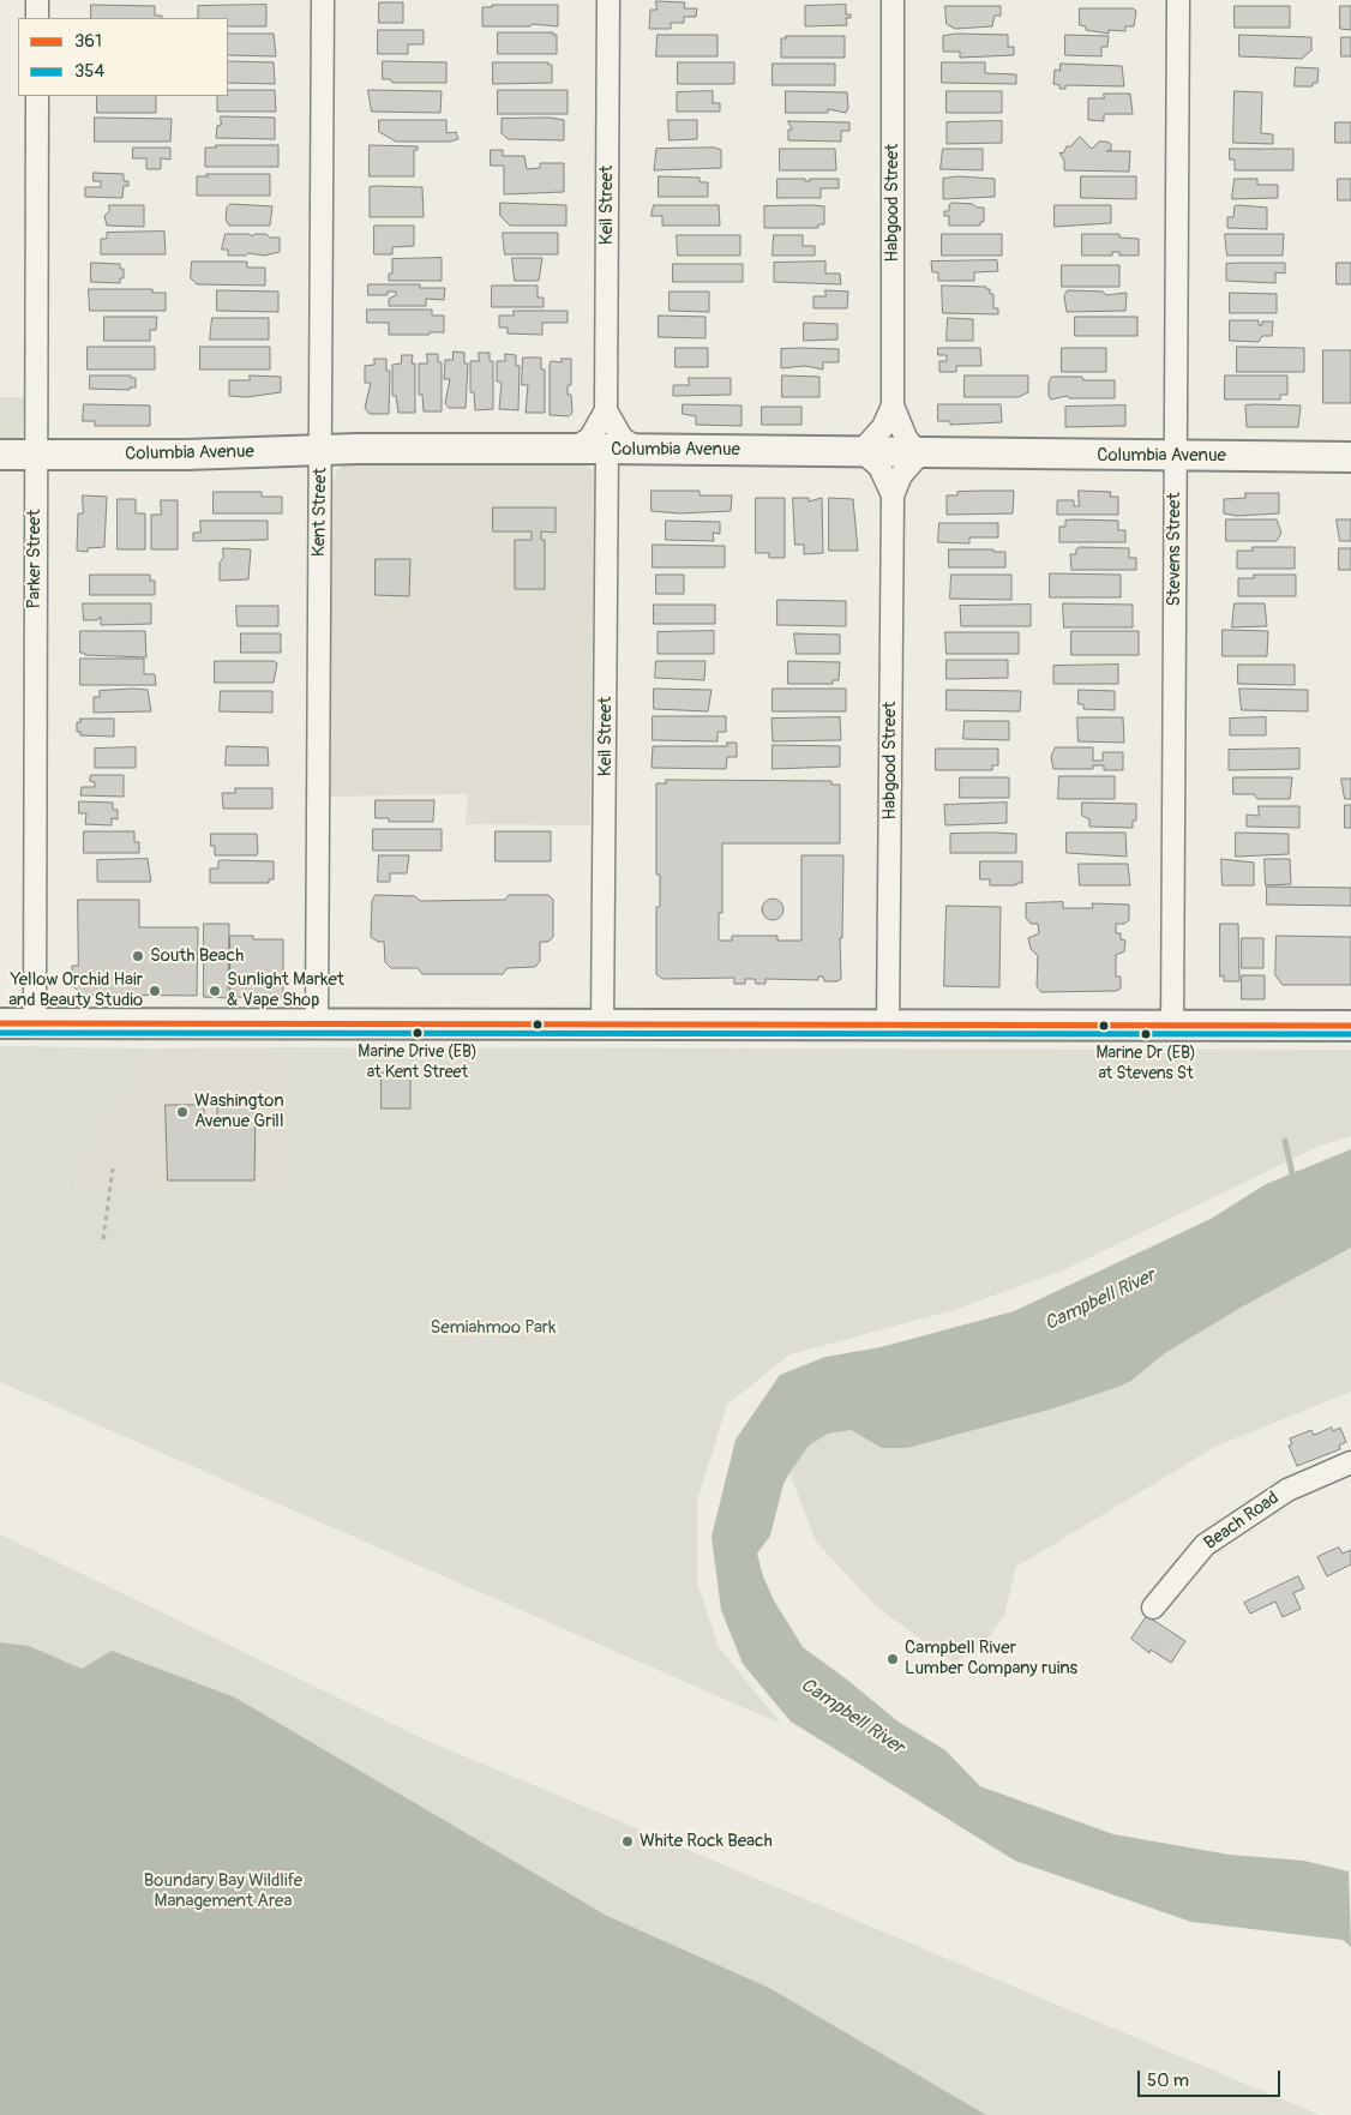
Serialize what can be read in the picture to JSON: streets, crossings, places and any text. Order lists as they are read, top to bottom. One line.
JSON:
{"streets":{"street":["Habgood Street","Keil Street","Columbia Avenue","Kent Street","Stevens Street","Parker Street","Beach Road"]},"crossings":[["Habgood Street","Columbia Avenue"],["Keil Street","Columbia Avenue"],["Columbia Avenue","Kent Street"],["Columbia Avenue","Stevens Street"],["Columbia Avenue","Parker Street"]],"water":["Campbell River"],"parks":["Semiahmoo Park","Boundary Bay Wildlife Management Area"],"places":["South Beach","Yellow Orchid Hair and Beauty Studio","Sunlight Market & Vape Shop","Marine Drive (EB) at Kent Street","Marine Dr (EB) at Stevens St","Washington Avenue Grill","Campbell River Lumber Company ruins","White Rock Beach"],"lines":["transit line 361","transit line 354"],"legend":["361","354"],"scale_bar":"50 m"}
